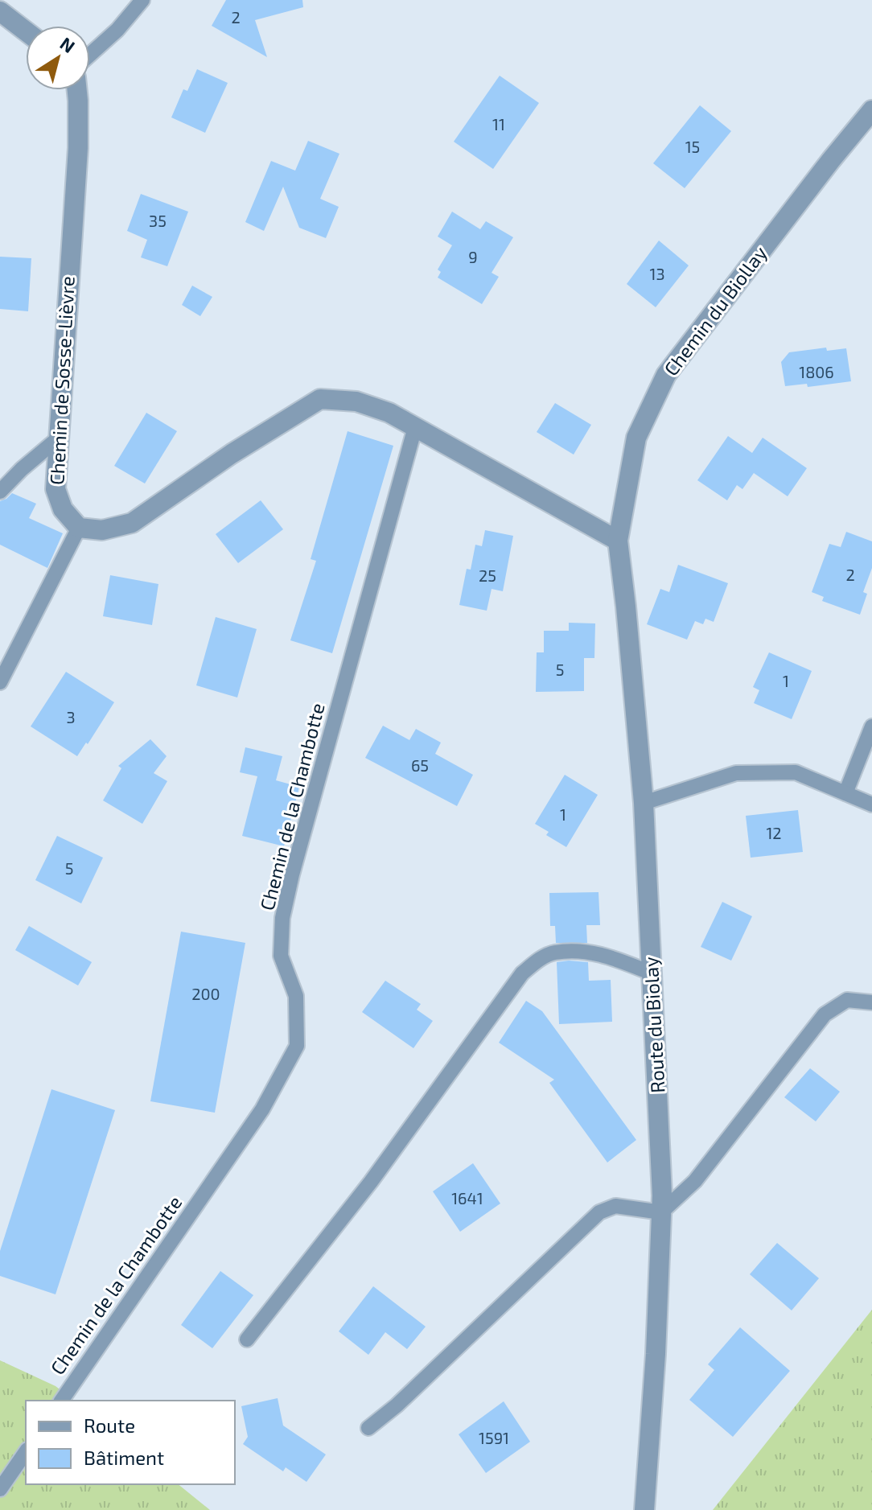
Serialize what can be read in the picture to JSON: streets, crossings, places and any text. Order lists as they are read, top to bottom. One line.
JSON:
{"streets":{"street":["Chemin du Biollay","Chemin de Sosse-Lièvre","Route du Biolay"],"lane":["Chemin de la Chambotte"]},"crossings":[["Chemin du Biollay","Route du Biolay"]],"house_numbers":["2","11","15","35","9","13","1806","2","25","5","1","3","65","1","12","5","200","1641","1591"],"legend":["Route","Bâtiment"],"north":"top right"}
